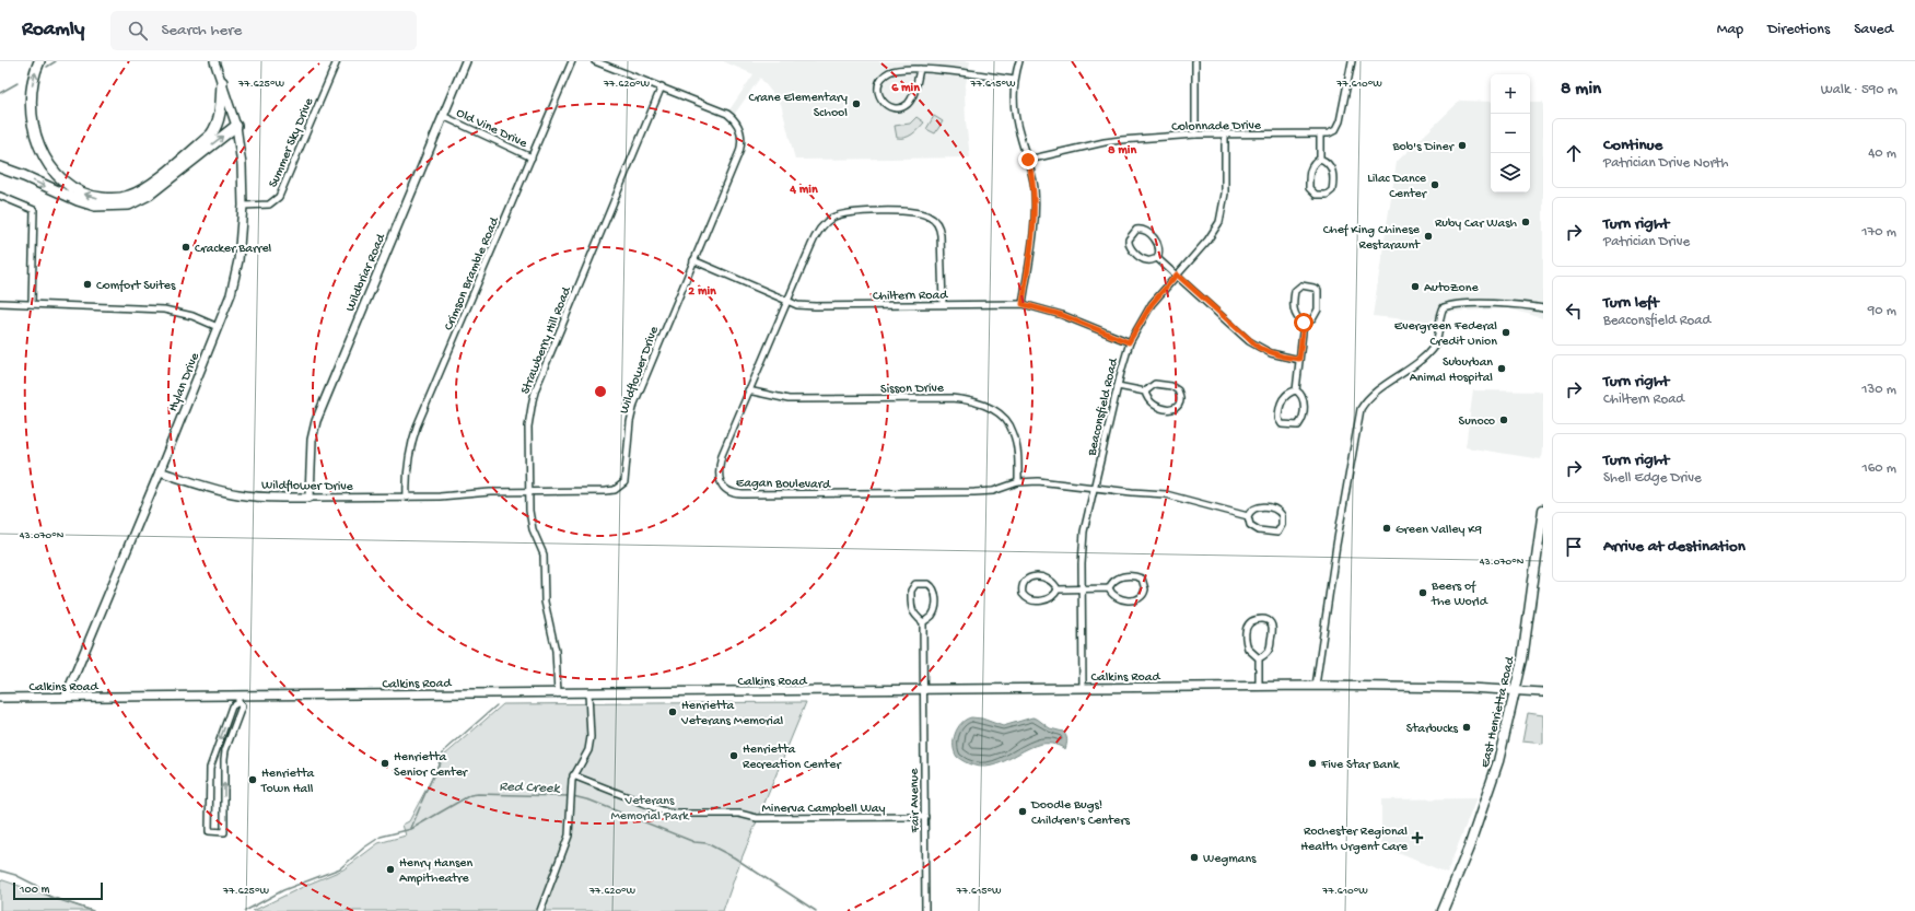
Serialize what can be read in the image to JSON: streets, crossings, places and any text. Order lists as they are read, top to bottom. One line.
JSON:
{"streets":{"main road":["Wildbriar Road","Wildflower Drive","Hylan Drive","Calkins Road","East Henrietta Road"],"street":["Colonnade Drive","Old Vine Drive","Summer Sky Drive","Crimson Bramble Road","Chiltern Road","Strawberry Hill Road","Sisson Drive","Beaconsfield Road","Eagan Boulevard","Fair Avenue","Minerva Campbell Way"]},"crossings":[["Colonnade Drive","Beaconsfield Road"],["Old Vine Drive","Wildbriar Road"],["Old Vine Drive","Crimson Bramble Road"],["Summer Sky Drive","Hylan Drive"],["Wildbriar Road","Wildflower Drive"],["Crimson Bramble Road","Wildflower Drive"],["Chiltern Road","Wildflower Drive"],["Chiltern Road","Beaconsfield Road"],["Chiltern Road","Eagan Boulevard"],["Strawberry Hill Road","Wildflower Drive"],["Strawberry Hill Road","Calkins Road"],["Wildflower Drive","Hylan Drive"],["Hylan Drive","Calkins Road"],["Sisson Drive","Eagan Boulevard"],["Beaconsfield Road","Eagan Boulevard"],["Beaconsfield Road","Calkins Road"],["Calkins Road","East Henrietta Road"],["Calkins Road","Fair Avenue"],["Fair Avenue","Minerva Campbell Way"]],"water":["Red Creek"],"parks":["Veterans Memorial Park"],"places":{"other":["Crane Elementary School","Bob's Diner","Lilac Dance Center","Ruby Car Wash","Chef King Chinese Restaraunt","Cracker Barrel","Comfort Suites","AutoZone","Evergreen Federal Credit Union","Suburban Animal Hospital","Sunoco","Green Valley K9","Beers of the World","Henrietta Veterans Memorial","Starbucks","Henrietta Recreation Center","Henrietta Senior Center","Five Star Bank","Henrietta Town Hall","Doodle Bugs! Children's Centers","Wegmans","Henry Hansen Ampitheatre"],"health":["Rochester Regional Health Urgent Care"]},"scale_bar":"100 m","page":{"header":"Roamly","search":"Search here","nav":["Map","Directions","Saved"],"heading":["8 min","Walk · 590 m"],"map_buttons":["+","−"],"list":[["Continue","Patrician Drive North","40 m"],["Turn right","Patrician Drive","170 m"],["Turn left","Beaconsfield Road","90 m"],["Turn right","Chiltern Road","130 m"],["Turn right","Shell Edge Drive","160 m"],"Arrive at destination"],"scale":"100 m"},"coordinates":["77.625°W","77.620°W","77.615°W","77.610°W","43.070°N"],"rings":["6 min","8 min","4 min","2 min"]}
